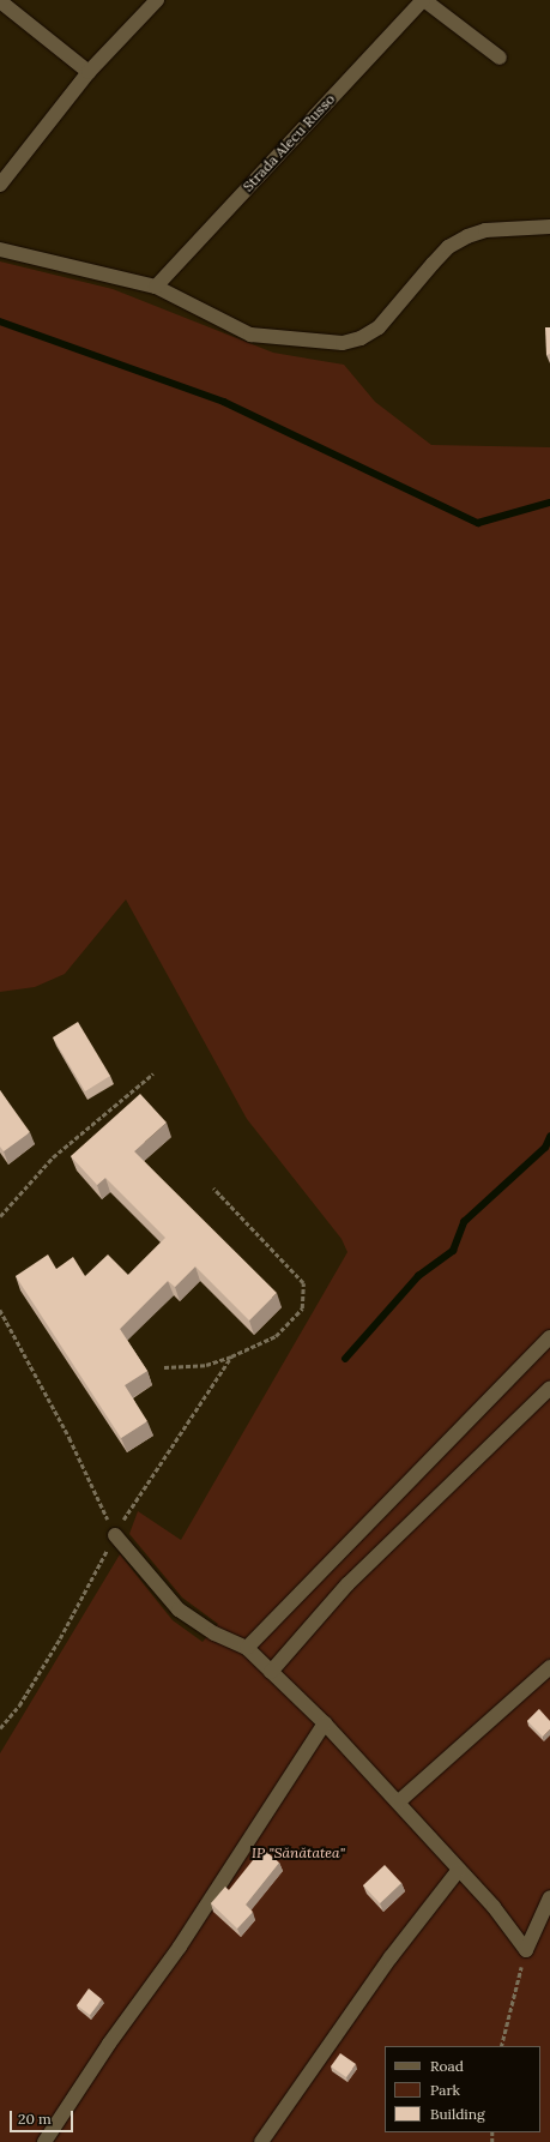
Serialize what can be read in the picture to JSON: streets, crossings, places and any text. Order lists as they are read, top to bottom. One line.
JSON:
{"streets":{"street":["Strada Alecu Russo"]},"parks":["IP \"Sănătatea\""],"legend":["Road","Park","Building"],"scale_bar":"20 m"}
